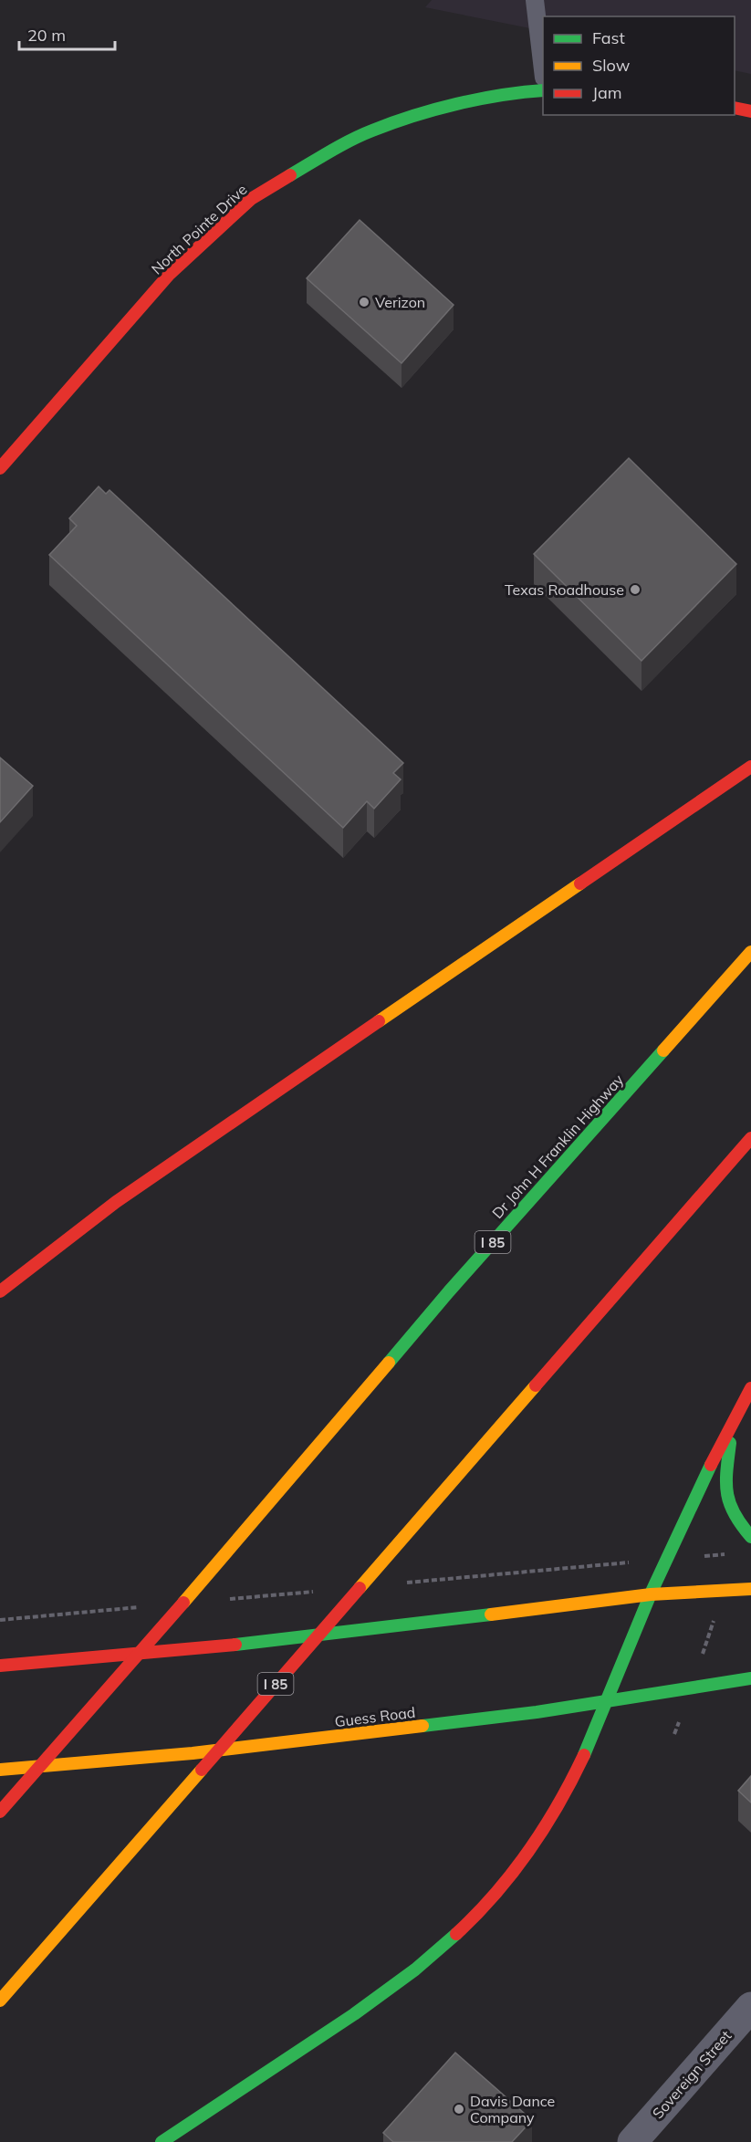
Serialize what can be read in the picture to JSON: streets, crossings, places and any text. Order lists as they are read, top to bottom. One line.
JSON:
{"streets":{"main road":["North Pointe Drive","Dr John H Franklin Highway","I 85","Guess Road"],"street":["Sovereign Street"]},"places":["Verizon","Texas Roadhouse","Davis Dance Company"],"legend":["Fast","Slow","Jam"],"scale_bar":"20 m"}
